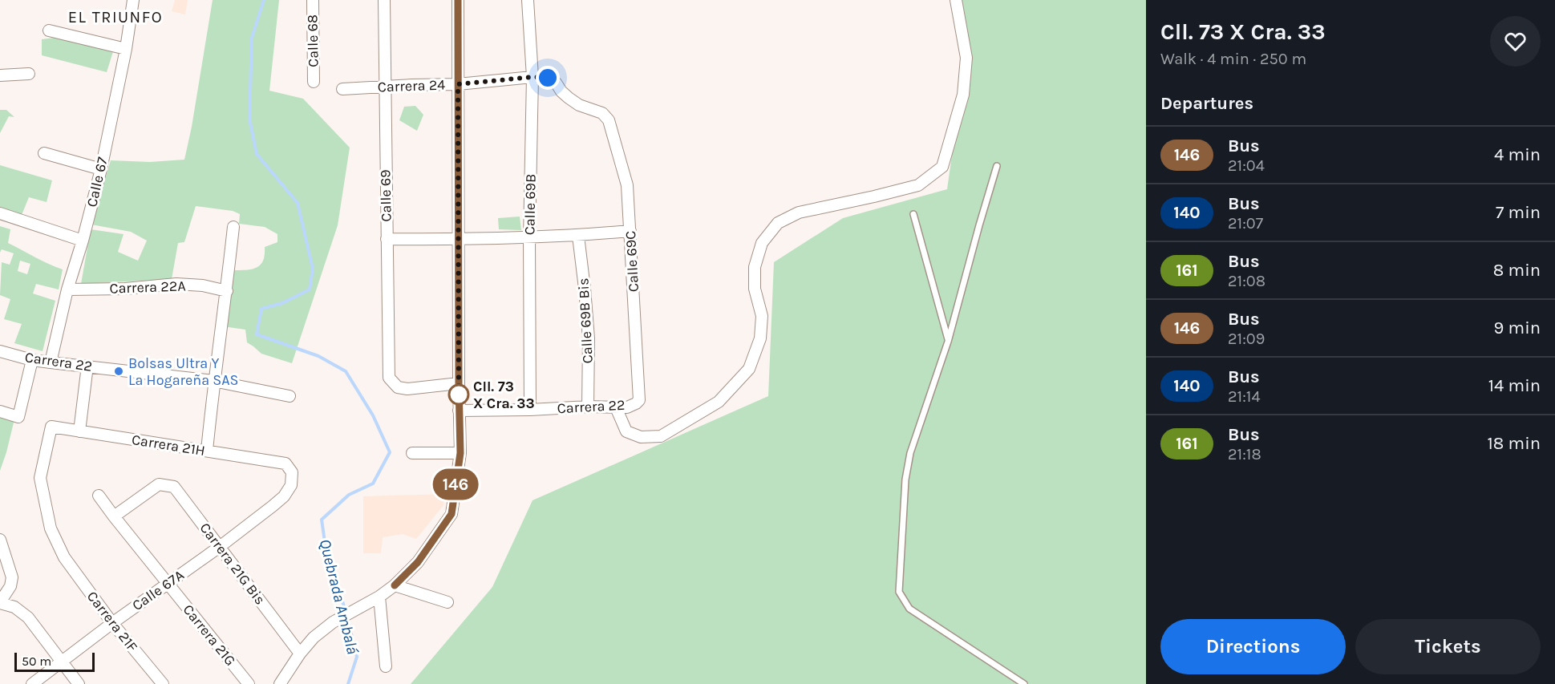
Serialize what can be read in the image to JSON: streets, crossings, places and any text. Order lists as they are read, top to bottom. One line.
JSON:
{"streets":{"street":["Calle 68","Carrera 24","Calle 67","Calle 69","Calle 69B","Calle 69C","Carrera 22A","Calle 69B Bis","Carrera 22","Carrera 21H","Carrera 21G Bis","Calle 67A","Carrera 21F","Carrera 21G"]},"crossings":[["Carrera 24","Calle 69"],["Carrera 24","Calle 69B"],["Carrera 24","Calle 69C"],["Calle 67","Carrera 22A"],["Calle 67","Carrera 22"],["Calle 69B","Carrera 22"],["Calle 69C","Carrera 22"],["Calle 69B Bis","Carrera 22"],["Carrera 21H","Calle 67A"],["Carrera 21H","Carrera 21F"],["Carrera 21G Bis","Calle 67A"],["Carrera 21G Bis","Carrera 21G"],["Calle 67A","Carrera 21F"],["Calle 67A","Carrera 21G"]],"districts":["EL TRIUNFO"],"water":["Quebrada Ambalá"],"places":["Bolsas Ultra Y La Hogareña SAS","Cll. 73 X Cra. 33"],"lines":["bus line 146"],"scale_bar":"50 m","page":{"on_map":"146","heading":[["Cll. 73 X Cra. 33","Walk · 4 min · 250 m"],"Departures"],"list":[{"mark":"146","name":"Bus","note":"21:04","value":"4 min"},{"mark":"140","name":"Bus","note":"21:07","value":"7 min"},{"mark":"161","name":"Bus","note":"21:08","value":"8 min"},{"mark":"146","name":"Bus","note":"21:09","value":"9 min"},{"mark":"140","name":"Bus","note":"21:14","value":"14 min"},{"mark":"161","name":"Bus","note":"21:18","value":"18 min"}],"buttons":["Directions","Tickets"],"scale":"50 m"}}
